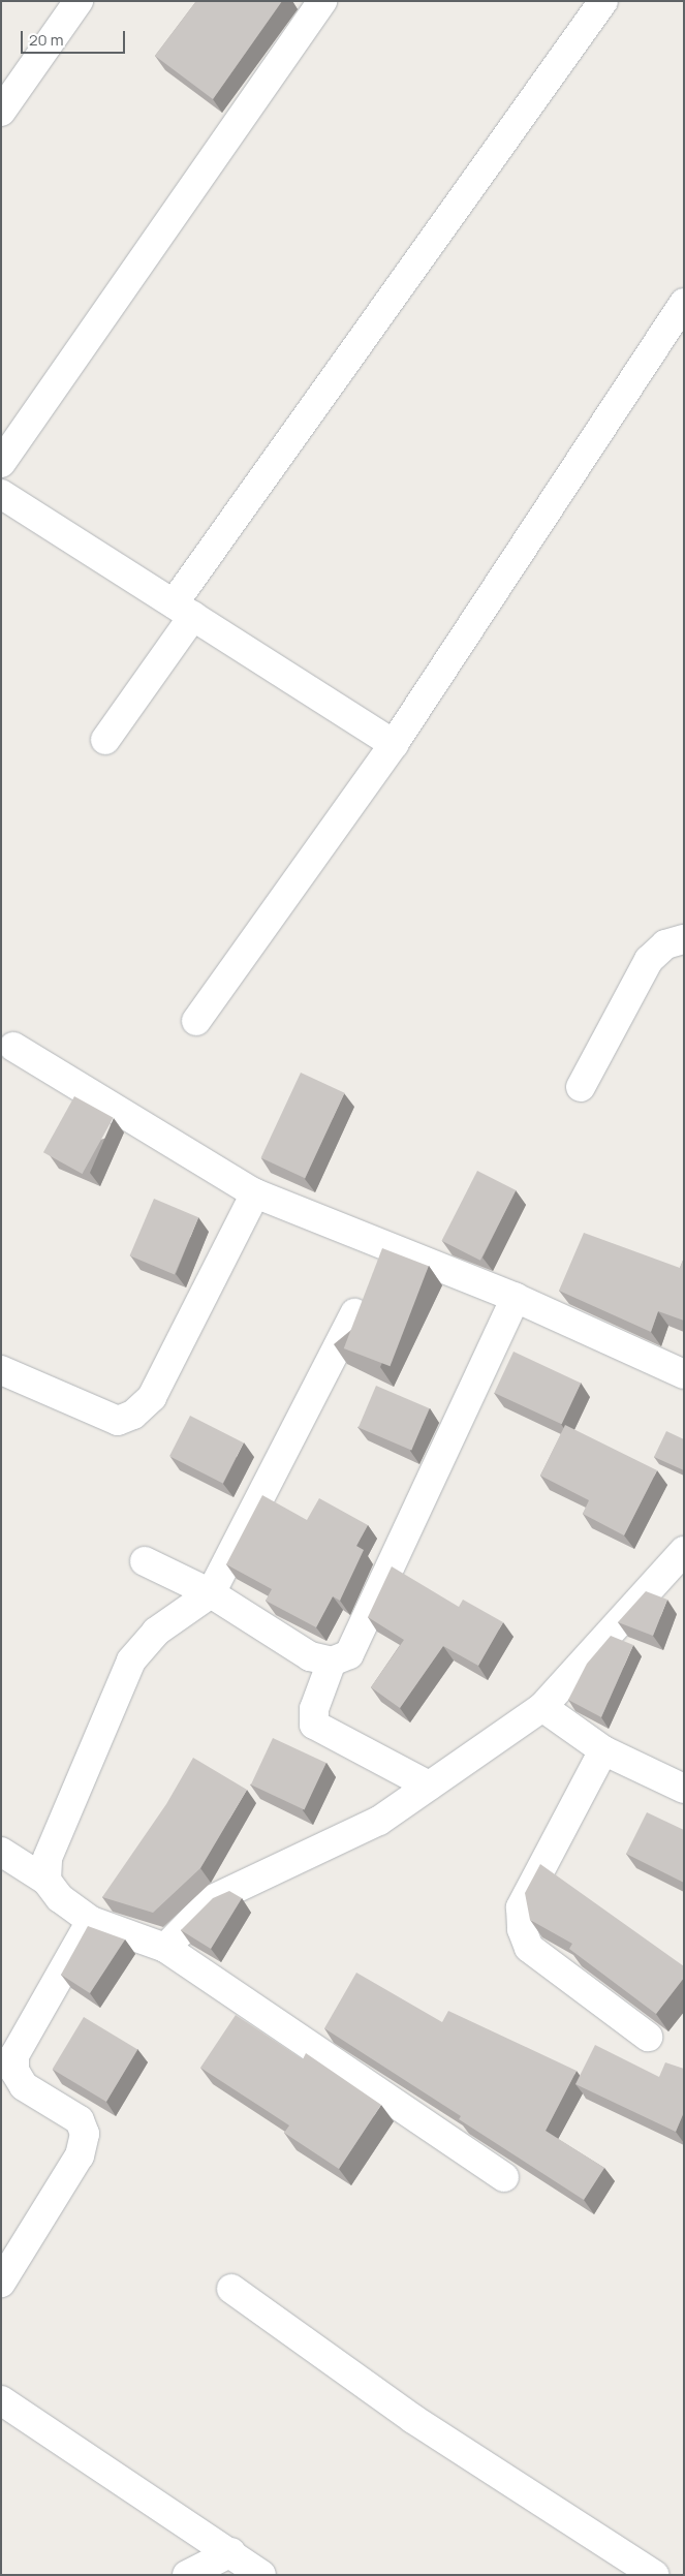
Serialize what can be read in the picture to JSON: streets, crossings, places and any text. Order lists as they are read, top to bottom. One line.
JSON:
{"scale_bar":"20 m"}
